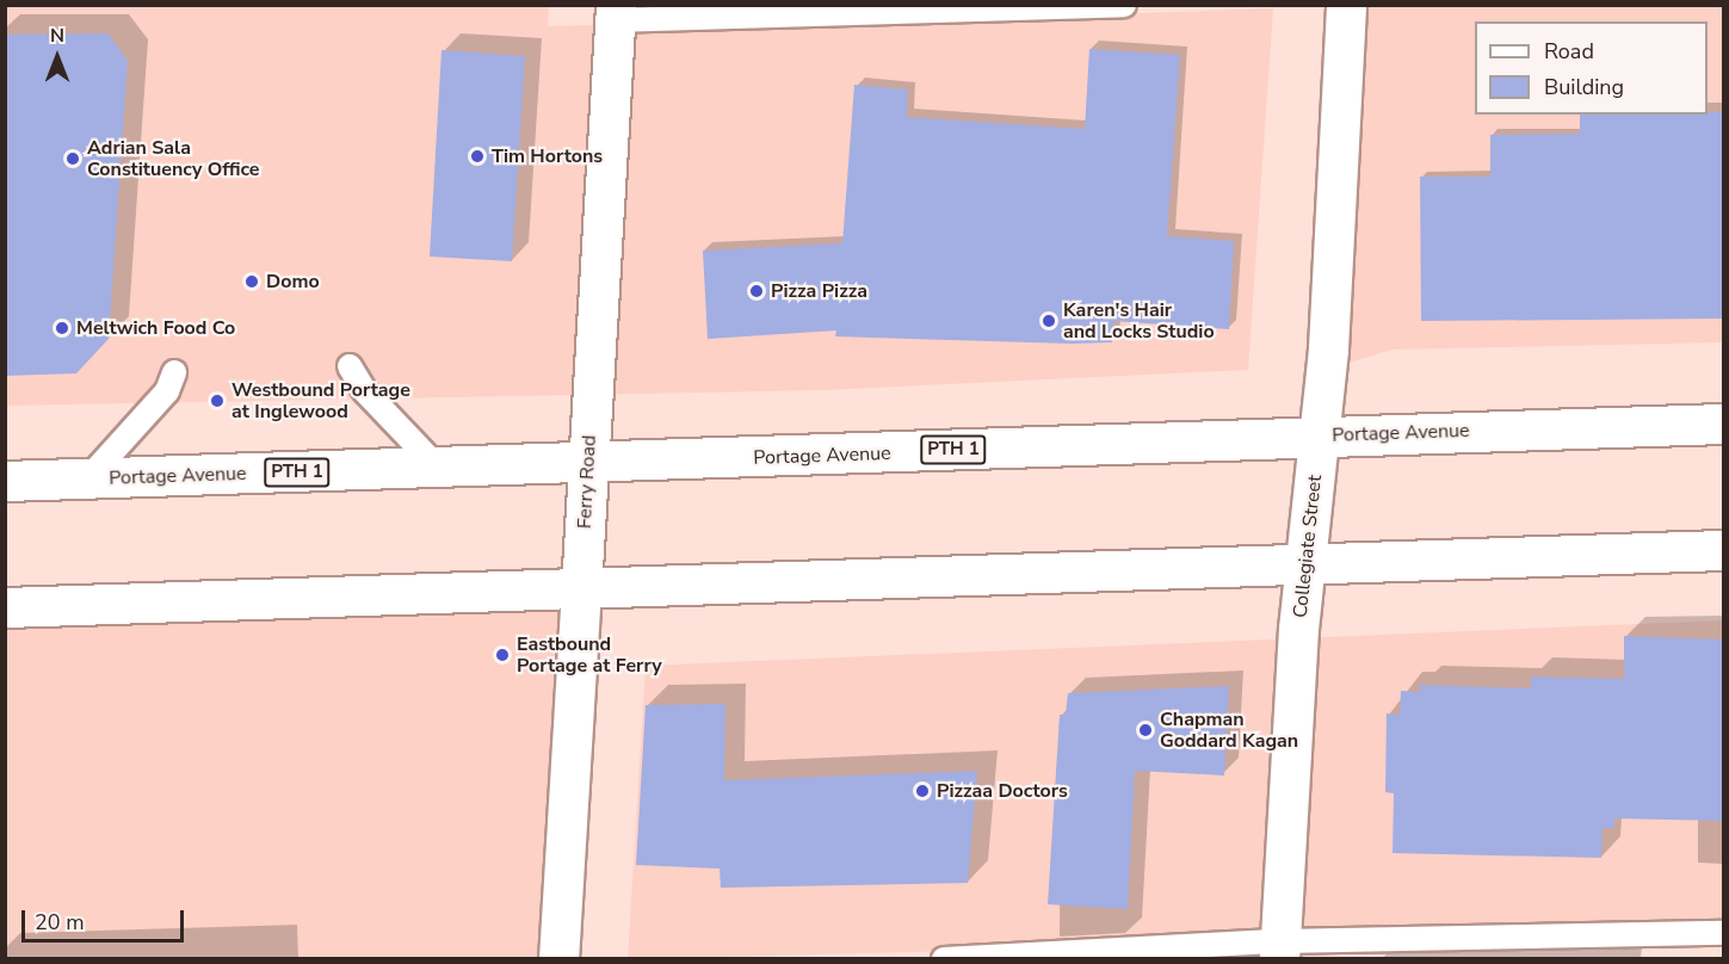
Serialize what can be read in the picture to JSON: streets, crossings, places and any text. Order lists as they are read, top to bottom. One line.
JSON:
{"streets":{"main road":["Portage Avenue","PTH 1","Ferry Road","Collegiate Street"]},"crossings":[["Portage Avenue","Ferry Road"],["Portage Avenue","Collegiate Street"]],"places":["Tim Hortons","Adrian Sala Constituency Office","Domo","Pizza Pizza","Karen's Hair and Locks Studio","Meltwich Food Co","Westbound Portage at Inglewood","Eastbound Portage at Ferry","Chapman Goddard Kagan","Pizzaa Doctors"],"legend":["Road","Building"],"scale_bar":"20 m","north":"top"}
